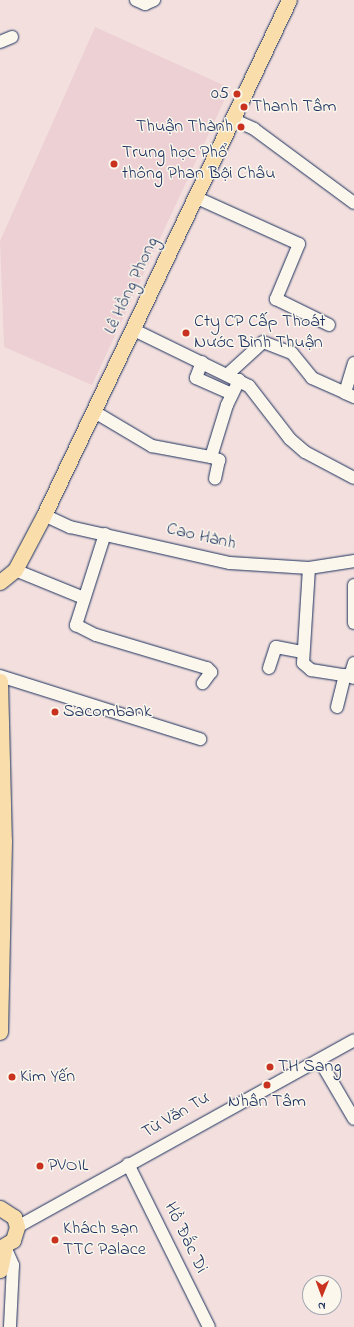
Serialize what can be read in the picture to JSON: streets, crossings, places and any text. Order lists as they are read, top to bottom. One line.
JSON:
{"streets":{"main road":["Lê Hồng Phong"],"street":["Cao Hành","Từ Văn Tư","Hồ Đắc Di"]},"crossings":[["Lê Hồng Phong","Cao Hành"],["Từ Văn Tư","Hồ Đắc Di"]],"places":["05","Thanh Tâm","Thuận Thành","Trung học Phổ thông Phan Bội Châu","Cty CP Cấp Thoát Nước Bình Thuận","Sacombank","TH Sang","Kim Yến","Nhân Tâm","PVOIL","Khách sạn TTC Palace"],"north":"bottom"}
